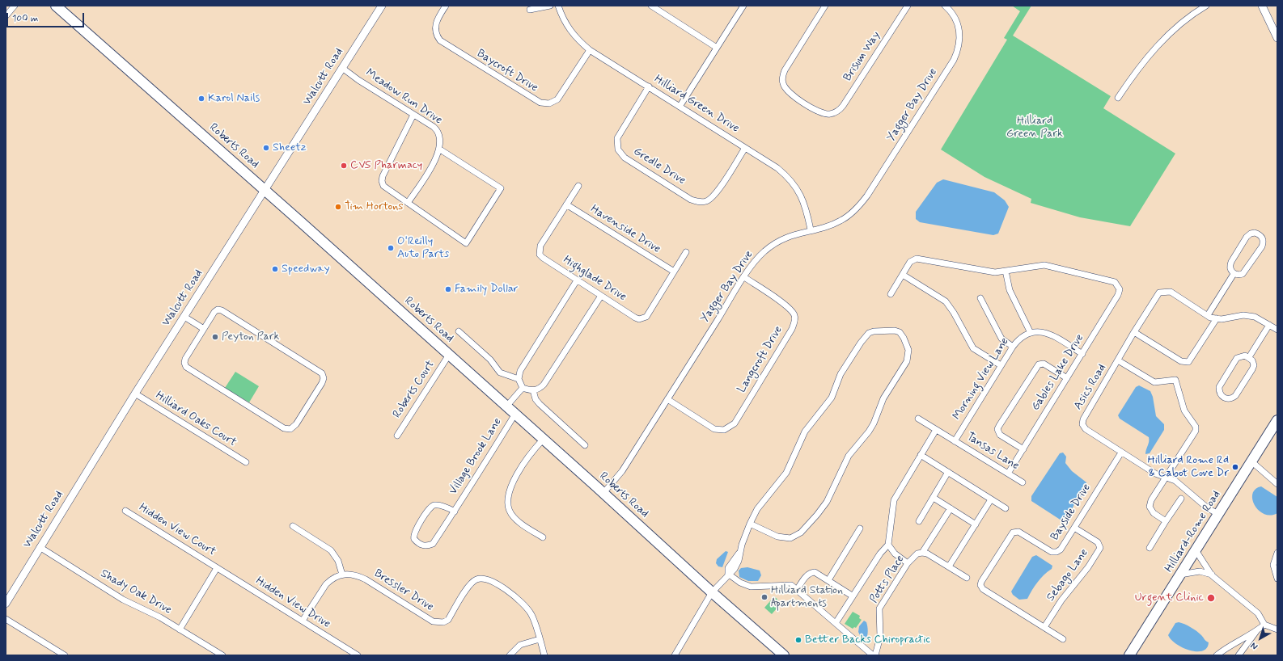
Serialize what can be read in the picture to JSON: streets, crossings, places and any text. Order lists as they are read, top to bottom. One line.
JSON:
{"streets":{"main road":["Roberts Road","Hilliard-Rome Road"],"street":["Brisum Way","Baycroft Drive","Walcutt Road","Meadow Run Drive","Hilliard Green Drive","Yagger Bay Drive","Gredle Drive","Havenside Drive","Highglade Drive","Langcroft Drive","Gables Lake Drive","Morning View Lane","Asics Road","Roberts Court","Hilliard Oaks Court","Tansas Lane","Village Brook Lane","Bayside Drive","Hidden View Court","Sebago Lane","Potts Place","Bressler Drive","Shady Oak Drive","Hidden View Drive"]},"crossings":[["Baycroft Drive","Hilliard Green Drive"],["Walcutt Road","Meadow Run Drive"],["Walcutt Road","Roberts Road"],["Walcutt Road","Hilliard Oaks Court"],["Walcutt Road","Shady Oak Drive"],["Hilliard Green Drive","Yagger Bay Drive"],["Hilliard Green Drive","Gredle Drive"],["Yagger Bay Drive","Roberts Road"],["Yagger Bay Drive","Langcroft Drive"],["Roberts Road","Roberts Court"],["Roberts Road","Village Brook Lane"],["Havenside Drive","Highglade Drive"],["Gables Lake Drive","Morning View Lane"],["Gables Lake Drive","Tansas Lane"],["Morning View Lane","Tansas Lane"],["Asics Road","Bayside Drive"],["Asics Road","Hilliard-Rome Road"],["Bayside Drive","Sebago Lane"],["Hidden View Court","Hidden View Drive"]],"parks":["Hilliard Green Park"],"places":["Karol Nails","Sheetz","CVS Pharmacy","Tim Hortons","O'Reilly Auto Parts","Speedway","Family Dollar","Peyton Park","Hilliard Rome Rd & Cabot Cove Dr","Hilliard Station Apartments","Urgent Clinic","Better Backs Chiropractic"],"scale_bar":"100 m","north":"bottom left"}
